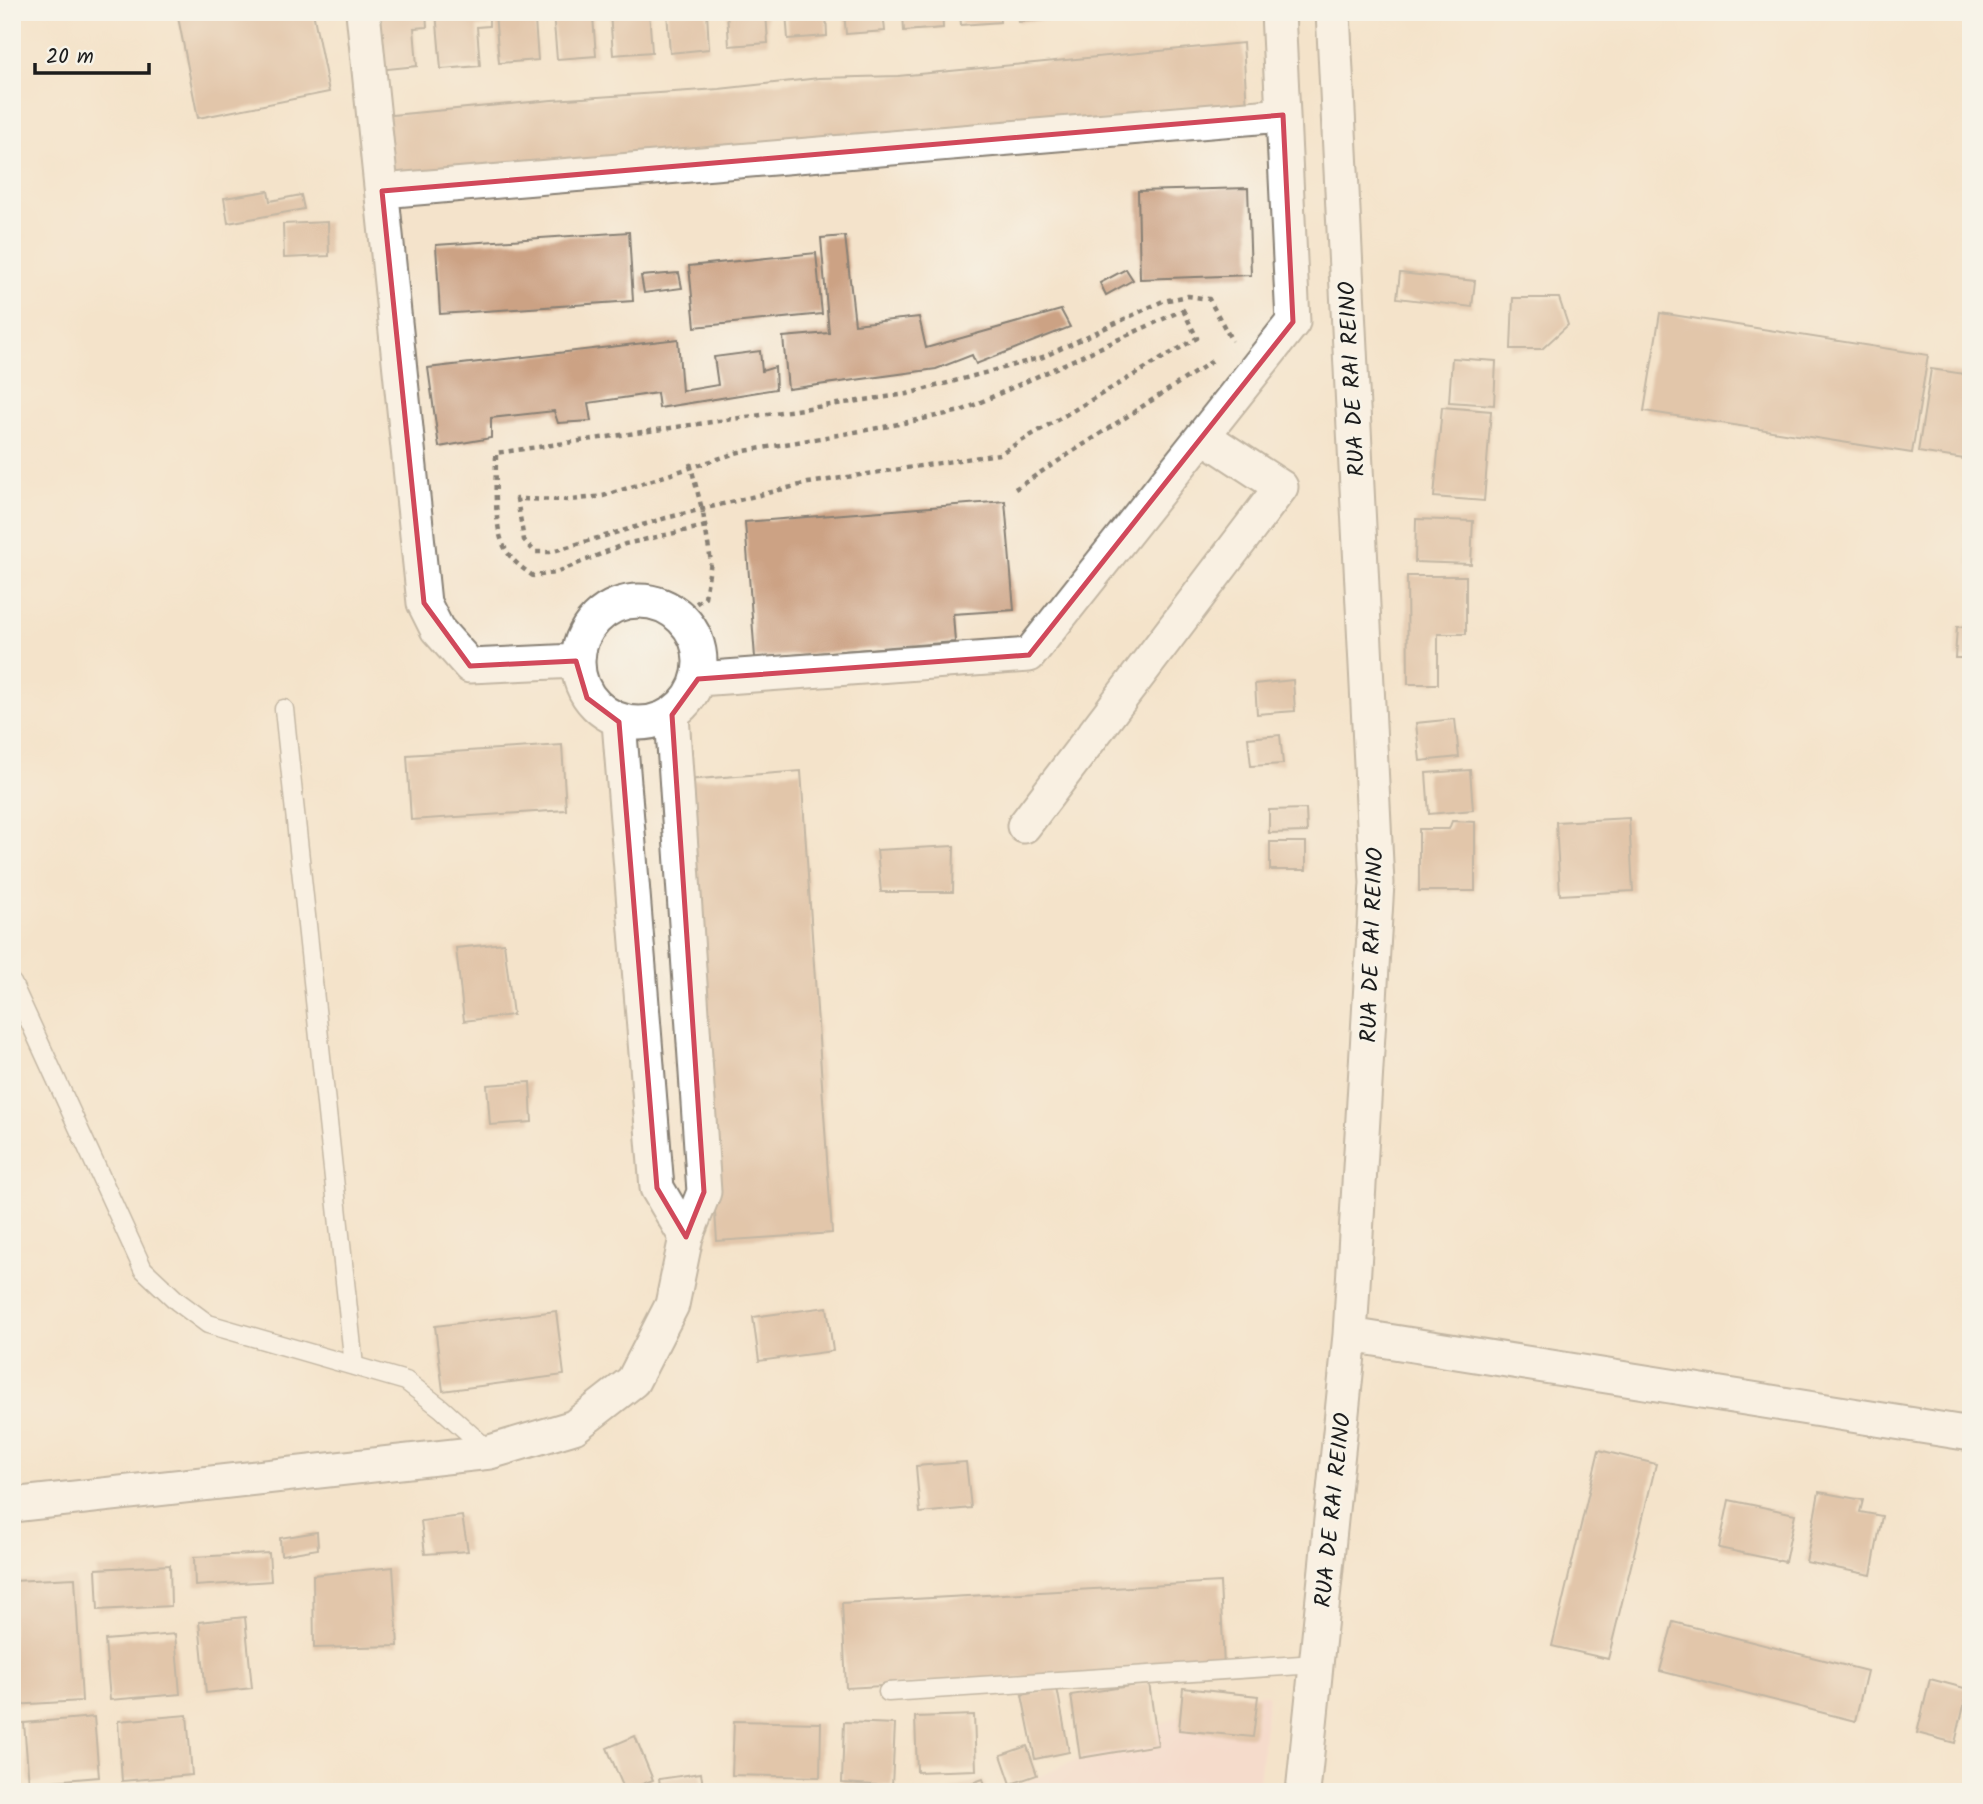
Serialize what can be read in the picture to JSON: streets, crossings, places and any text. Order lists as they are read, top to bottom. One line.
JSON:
{"streets":{"street":["RUA DE RAI REINO"]},"scale_bar":"20 m"}
